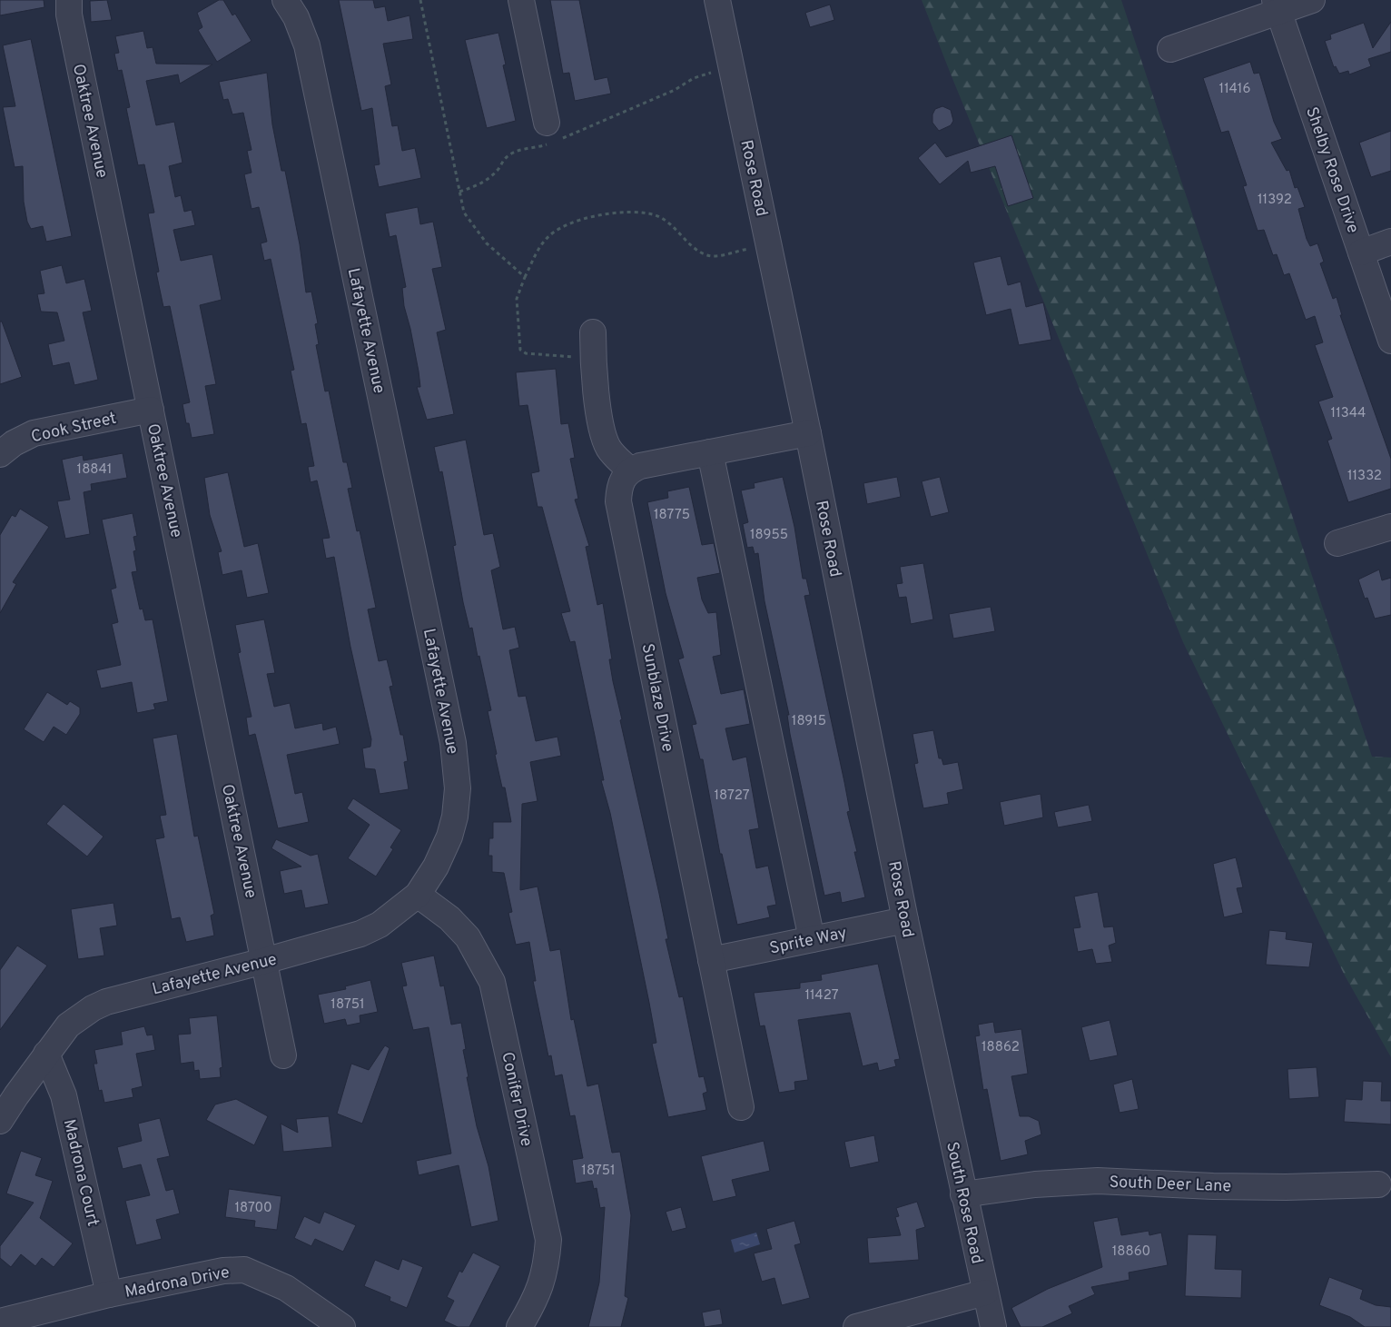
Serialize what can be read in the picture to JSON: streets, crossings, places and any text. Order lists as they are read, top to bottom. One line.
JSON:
{"streets":{"street":["Oaktree Avenue","Shelby Rose Drive","Rose Road","Lafayette Avenue","Cook Street","Sunblaze Drive","Sprite Way","Conifer Drive","Madrona Court","South Deer Lane","South Rose Road","Madrona Drive"]},"crossings":[["Oaktree Avenue","Lafayette Avenue"],["Oaktree Avenue","Cook Street"],["Rose Road","Sprite Way"],["Rose Road","South Rose Road"],["Lafayette Avenue","Conifer Drive"],["Lafayette Avenue","Madrona Court"],["Sunblaze Drive","Sprite Way"],["Madrona Court","Madrona Drive"],["South Deer Lane","South Rose Road"]],"house_numbers":["11416","11392","11344","18841","11332","18775","18955","18915","18727","11427","18751","18862","18751","18700","18860"]}
